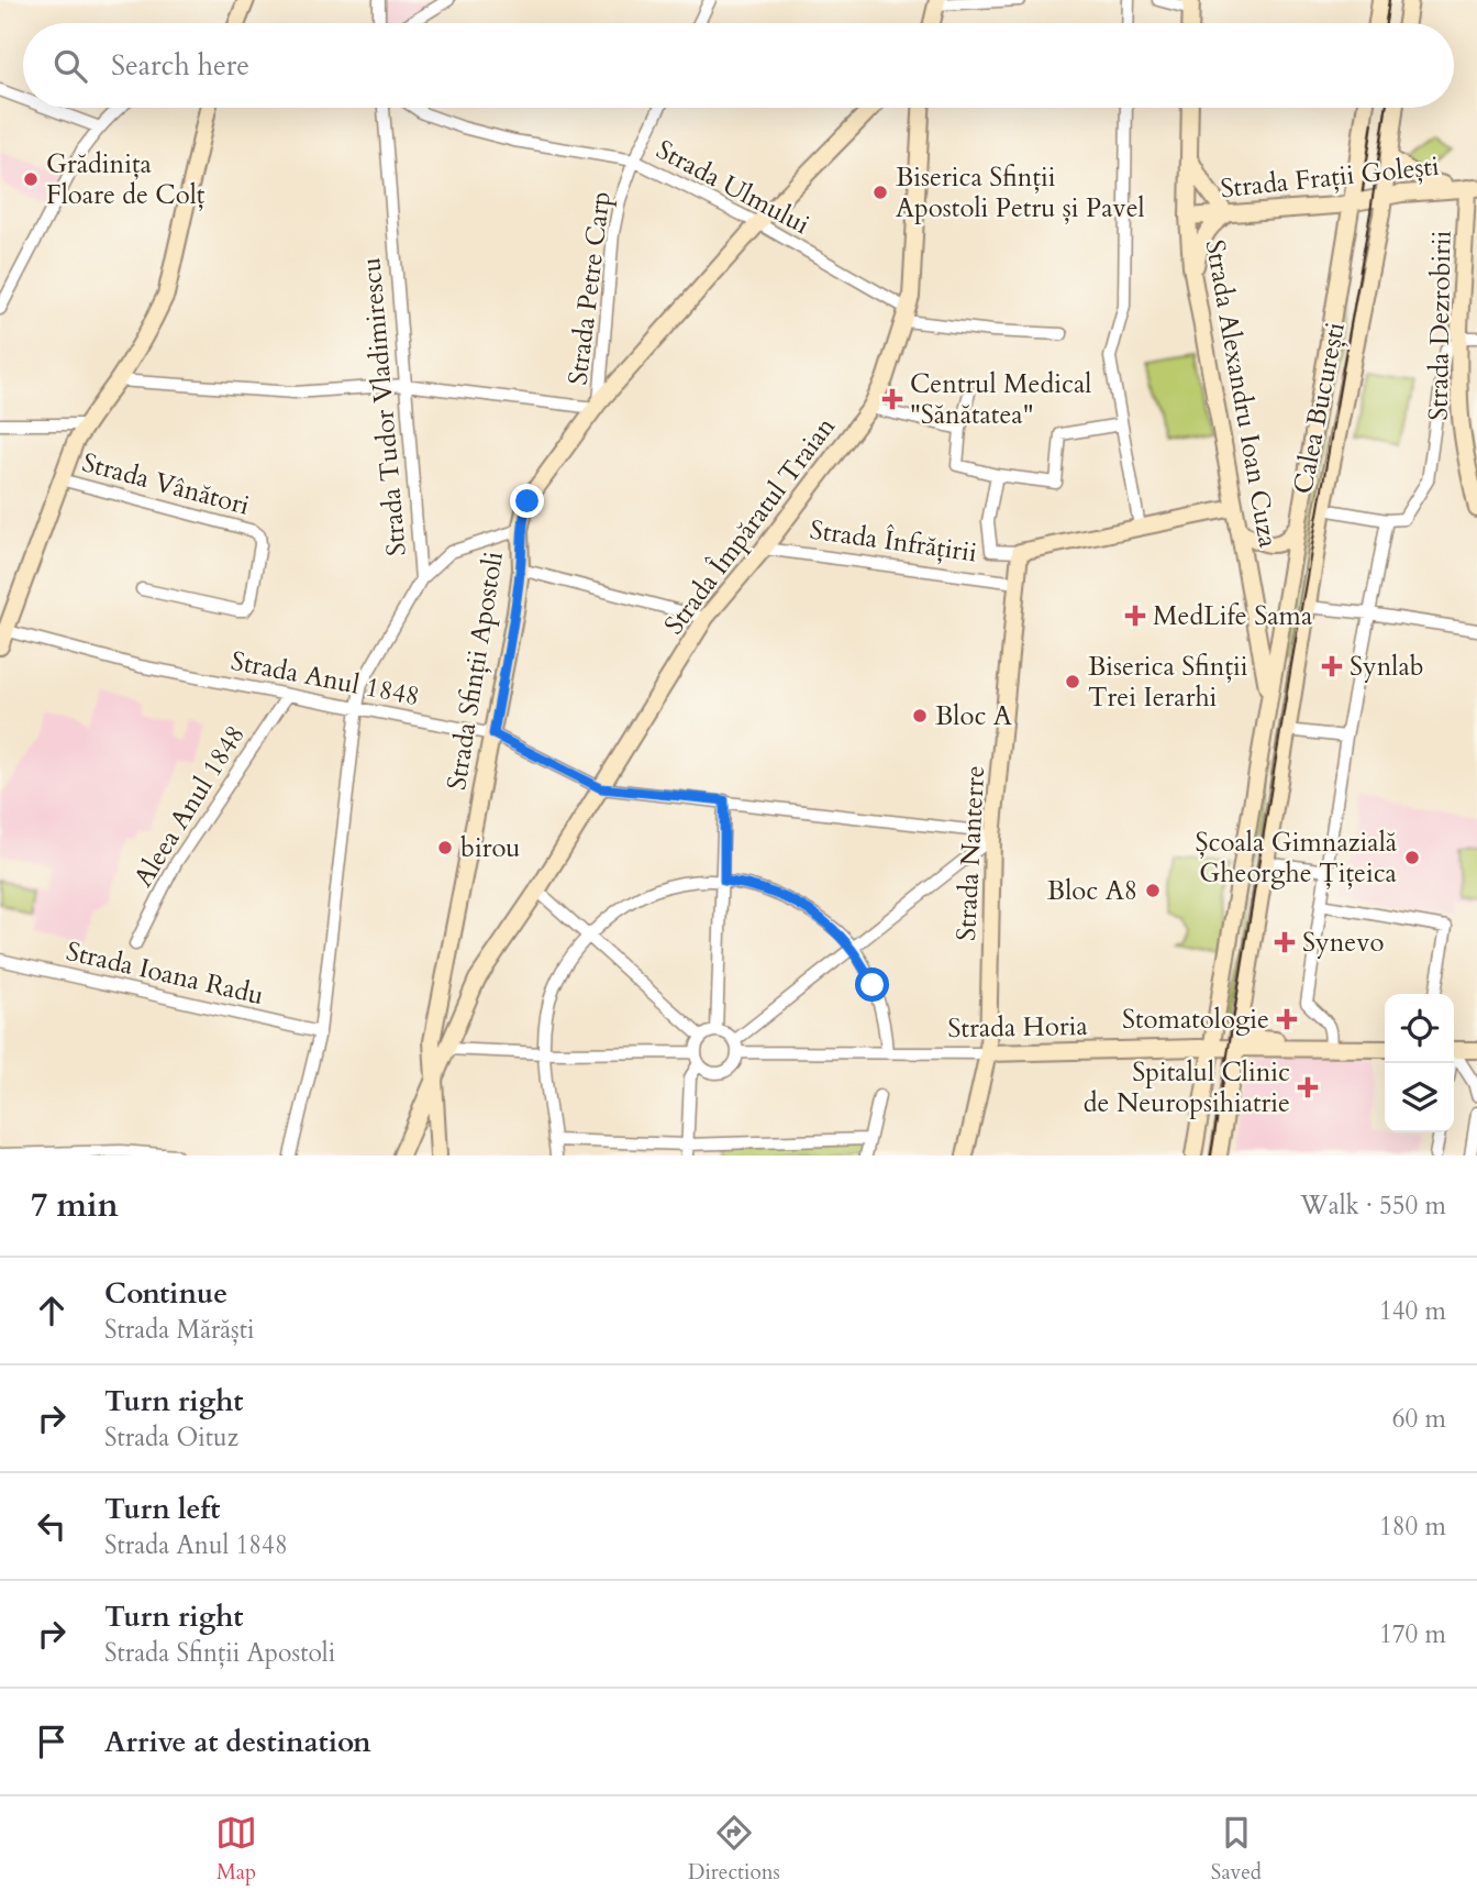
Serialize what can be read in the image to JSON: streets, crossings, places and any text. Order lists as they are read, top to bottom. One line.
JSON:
{"streets":{"street":["Strada Frații Golești","Strada Ulmului","Strada Petre Carp","Strada Dezrobirii","Strada Alexandru Ioan Cuza","Strada Tudor Vladimirescu","Calea București","Strada Vânători","Strada Împăratul Traian","Strada Înfrățirii","Strada Sfinții Apostoli","Strada Anul 1848","Aleea Anul 1848","Strada Nanterre","Strada Ioana Radu","Strada Horia"]},"crossings":[["Strada Frații Golești","Strada Dezrobirii"],["Strada Frații Golești","Strada Alexandru Ioan Cuza"],["Strada Frații Golești","Calea București"],["Strada Ulmului","Strada Petre Carp"],["Strada Ulmului","Strada Împăratul Traian"],["Strada Ulmului","Strada Sfinții Apostoli"],["Strada Petre Carp","Strada Sfinții Apostoli"],["Strada Alexandru Ioan Cuza","Calea București"],["Strada Tudor Vladimirescu","Strada Anul 1848"],["Strada Tudor Vladimirescu","Strada Ioana Radu"],["Calea București","Strada Horia"],["Strada Împăratul Traian","Strada Înfrățirii"],["Strada Împăratul Traian","Strada Sfinții Apostoli"],["Strada Împăratul Traian","Strada Anul 1848"],["Strada Înfrățirii","Strada Nanterre"],["Strada Sfinții Apostoli","Strada Anul 1848"],["Strada Anul 1848","Aleea Anul 1848"],["Strada Anul 1848","Strada Nanterre"],["Strada Nanterre","Strada Horia"]],"places":{"other":["Grădinița Floare de Colț","Biserica Sfinții Apostoli Petru și Pavel","Biserica Sfinții Trei Ierarhi","Bloc A","birou","Școala Gimnazială Gheorghe Țițeica","Bloc A8"],"health":["Centrul Medical \"Sănătatea\"","MedLife Sama","Synlab","Synevo","Stomatologie","Spitalul Clinic de Neuropsihiatrie"]},"page":{"search":"Search here","heading":["7 min","Walk · 550 m"],"list":[["Continue","Strada Mărăști","140 m"],["Turn right","Strada Oituz","60 m"],["Turn left","Strada Anul 1848","180 m"],["Turn right","Strada Sfinții Apostoli","170 m"],"Arrive at destination"],"nav":["Map","Directions","Saved"]}}
